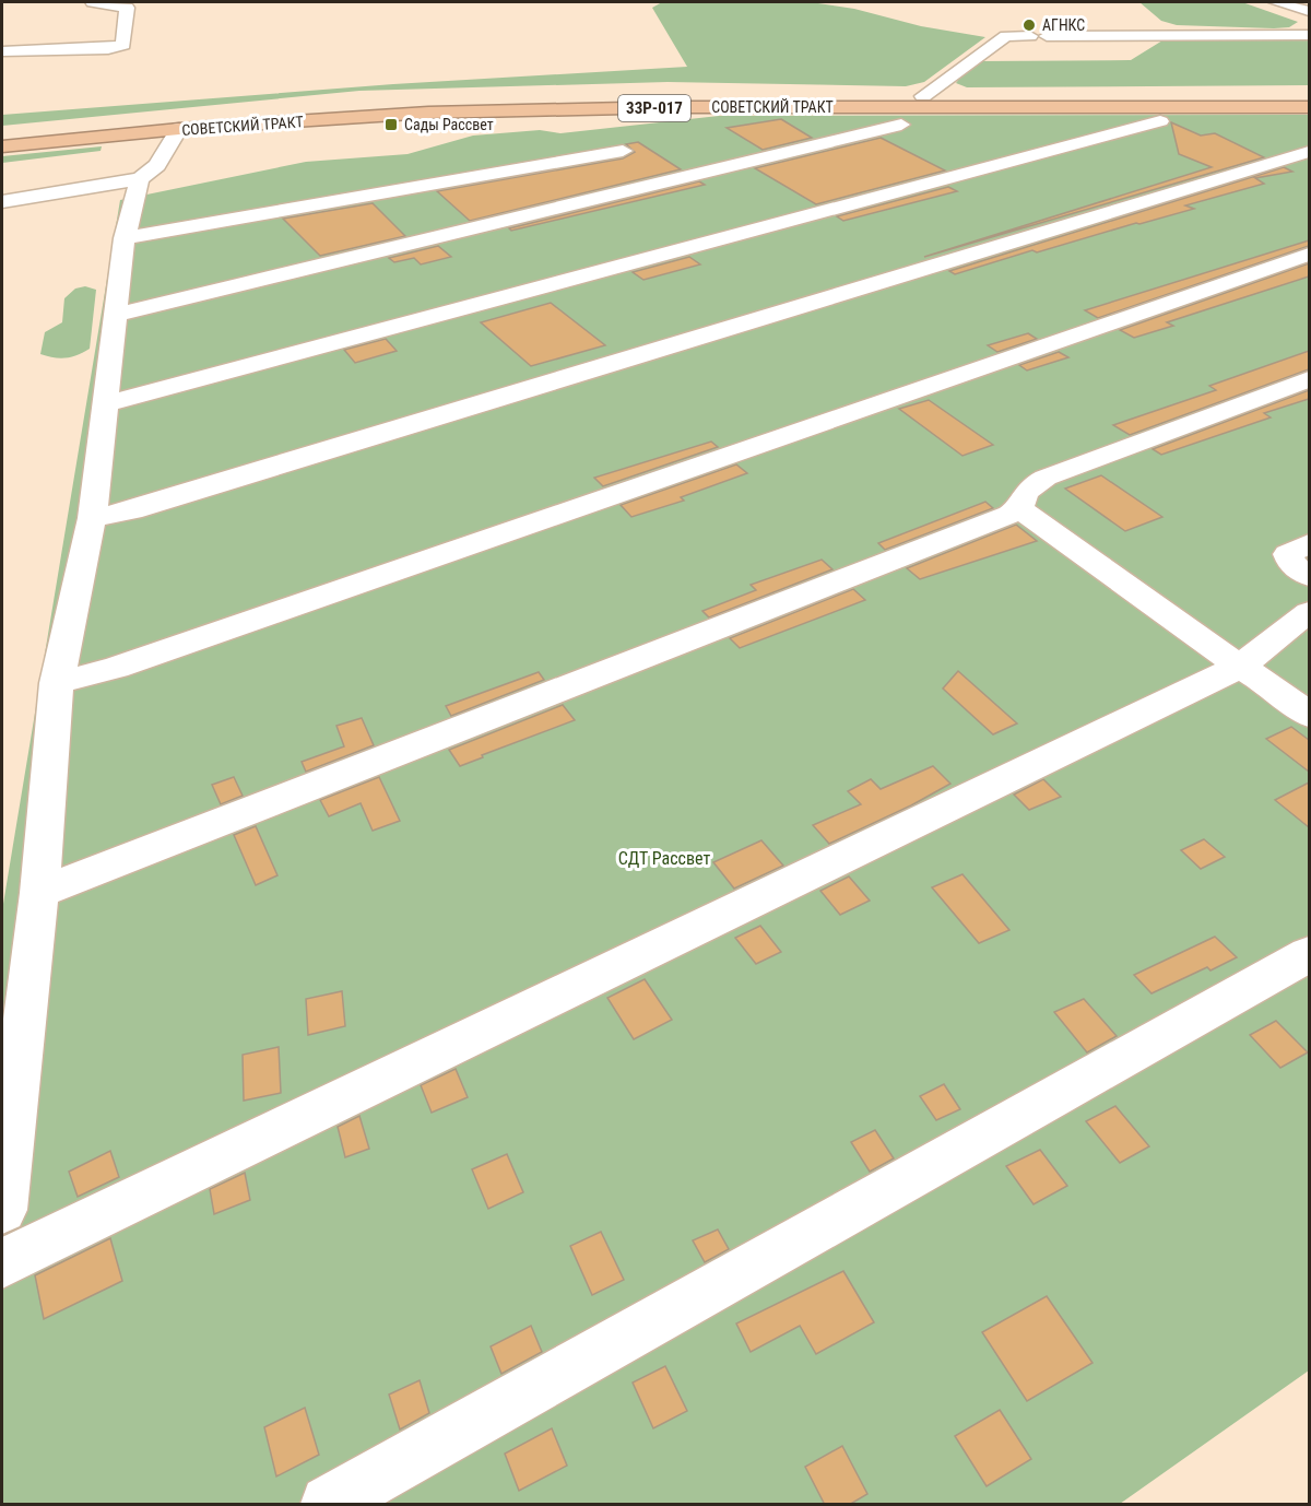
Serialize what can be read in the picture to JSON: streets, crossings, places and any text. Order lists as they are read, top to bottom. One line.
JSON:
{"streets":{"highway":["СОВЕТСКИЙ ТРАКТ","33Р-017"]},"parks":["СДТ Рассвет"],"places":{"other":["АГНКС"],"transit":["Сады Рассвет"]}}
